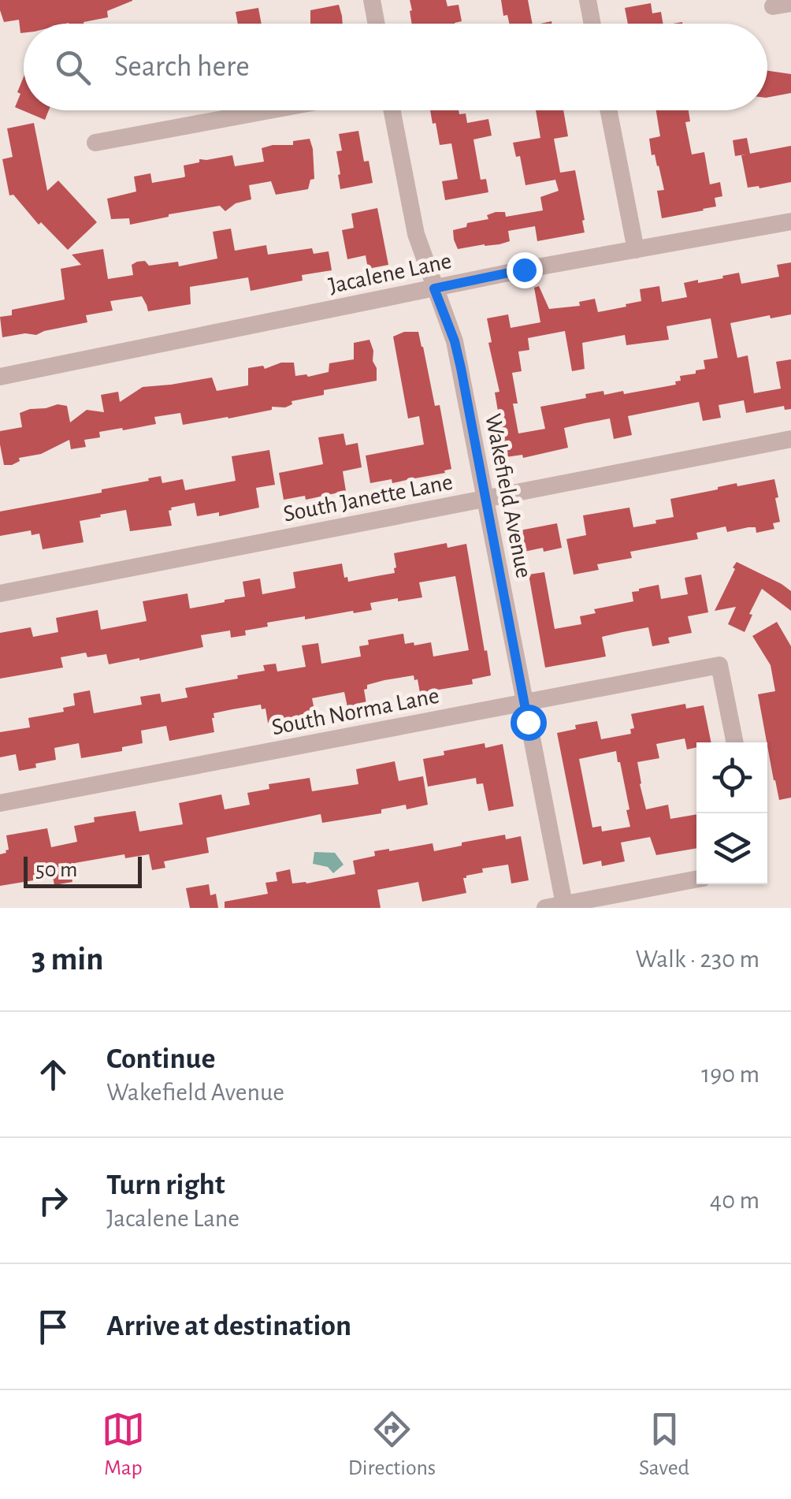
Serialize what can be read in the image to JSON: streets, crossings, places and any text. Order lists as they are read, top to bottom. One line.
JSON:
{"streets":{"street":["Jacalene Lane","Wakefield Avenue","South Janette Lane","South Norma Lane"]},"crossings":[["Jacalene Lane","Wakefield Avenue"],["Wakefield Avenue","South Janette Lane"],["Wakefield Avenue","South Norma Lane"]],"scale_bar":"50 m","page":{"search":"Search here","scale":"50 m","heading":["3 min","Walk · 230 m"],"list":[["Continue","Wakefield Avenue","190 m"],["Turn right","Jacalene Lane","40 m"],"Arrive at destination"],"nav":["Map","Directions","Saved"]}}
